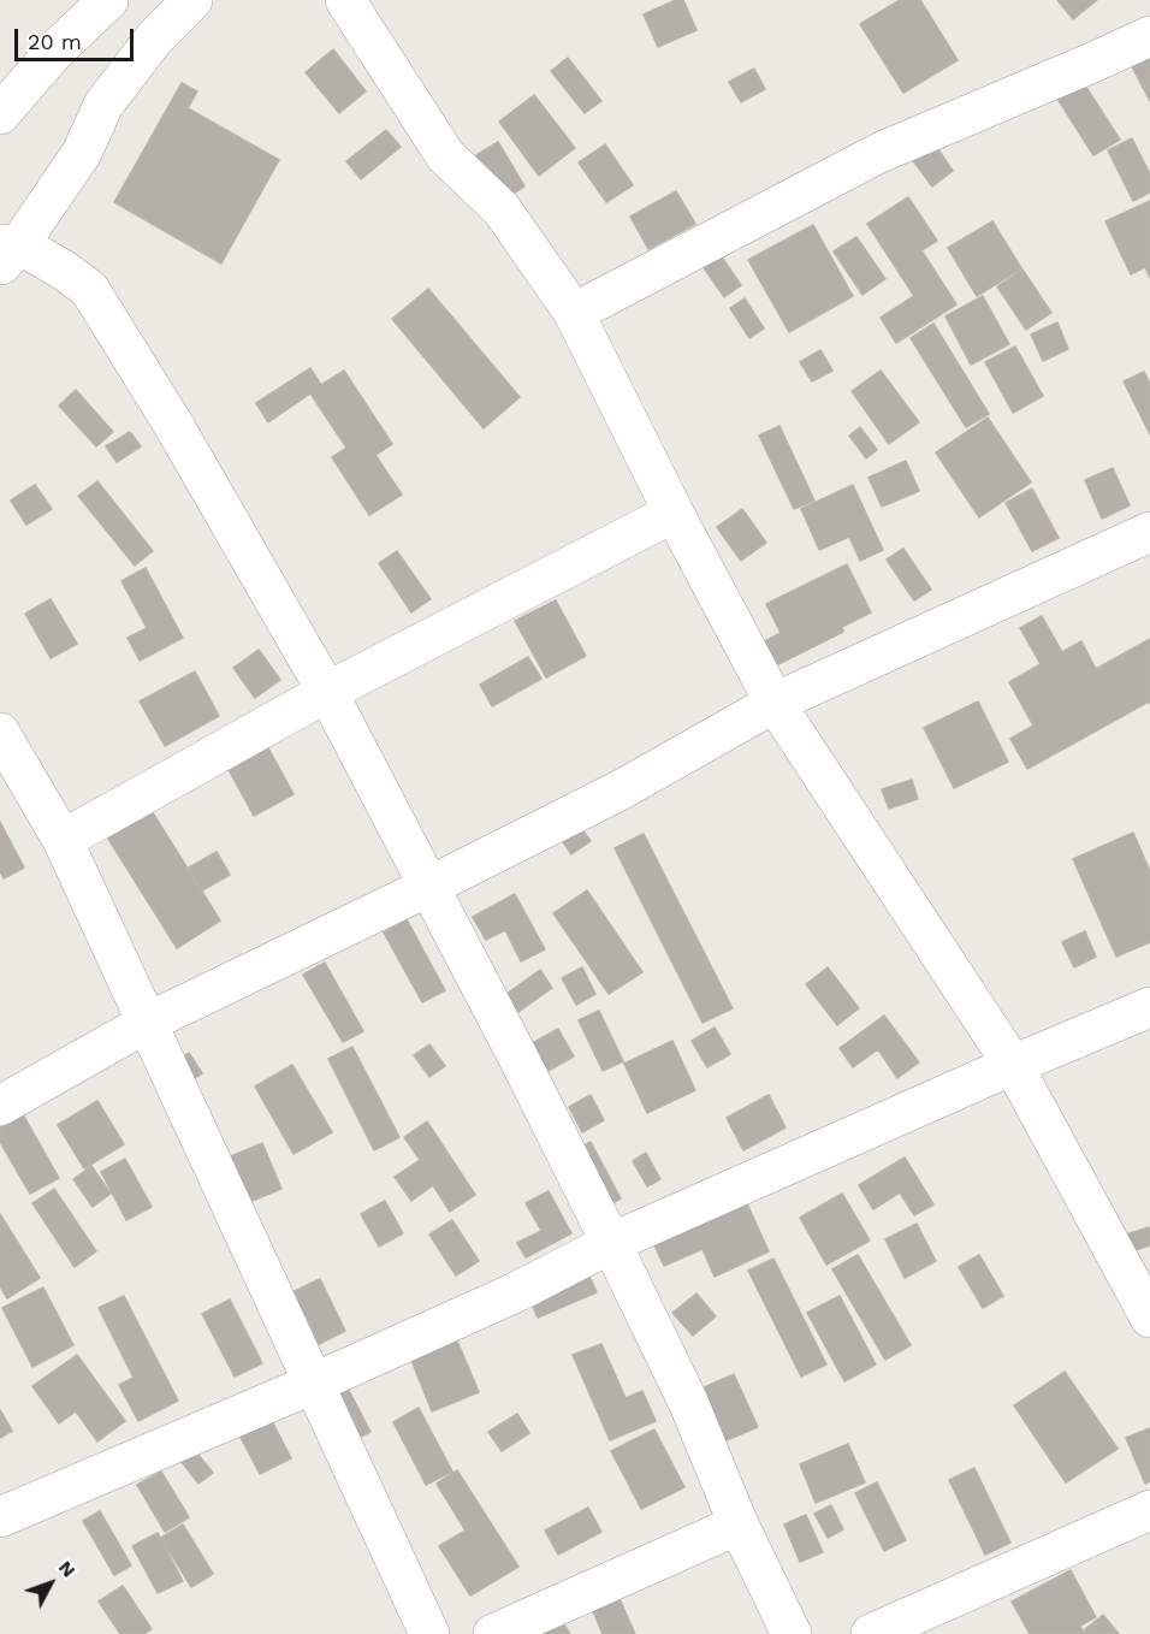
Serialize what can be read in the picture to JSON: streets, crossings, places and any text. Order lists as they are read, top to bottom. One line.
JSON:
{"scale_bar":"20 m","north":"top right"}
